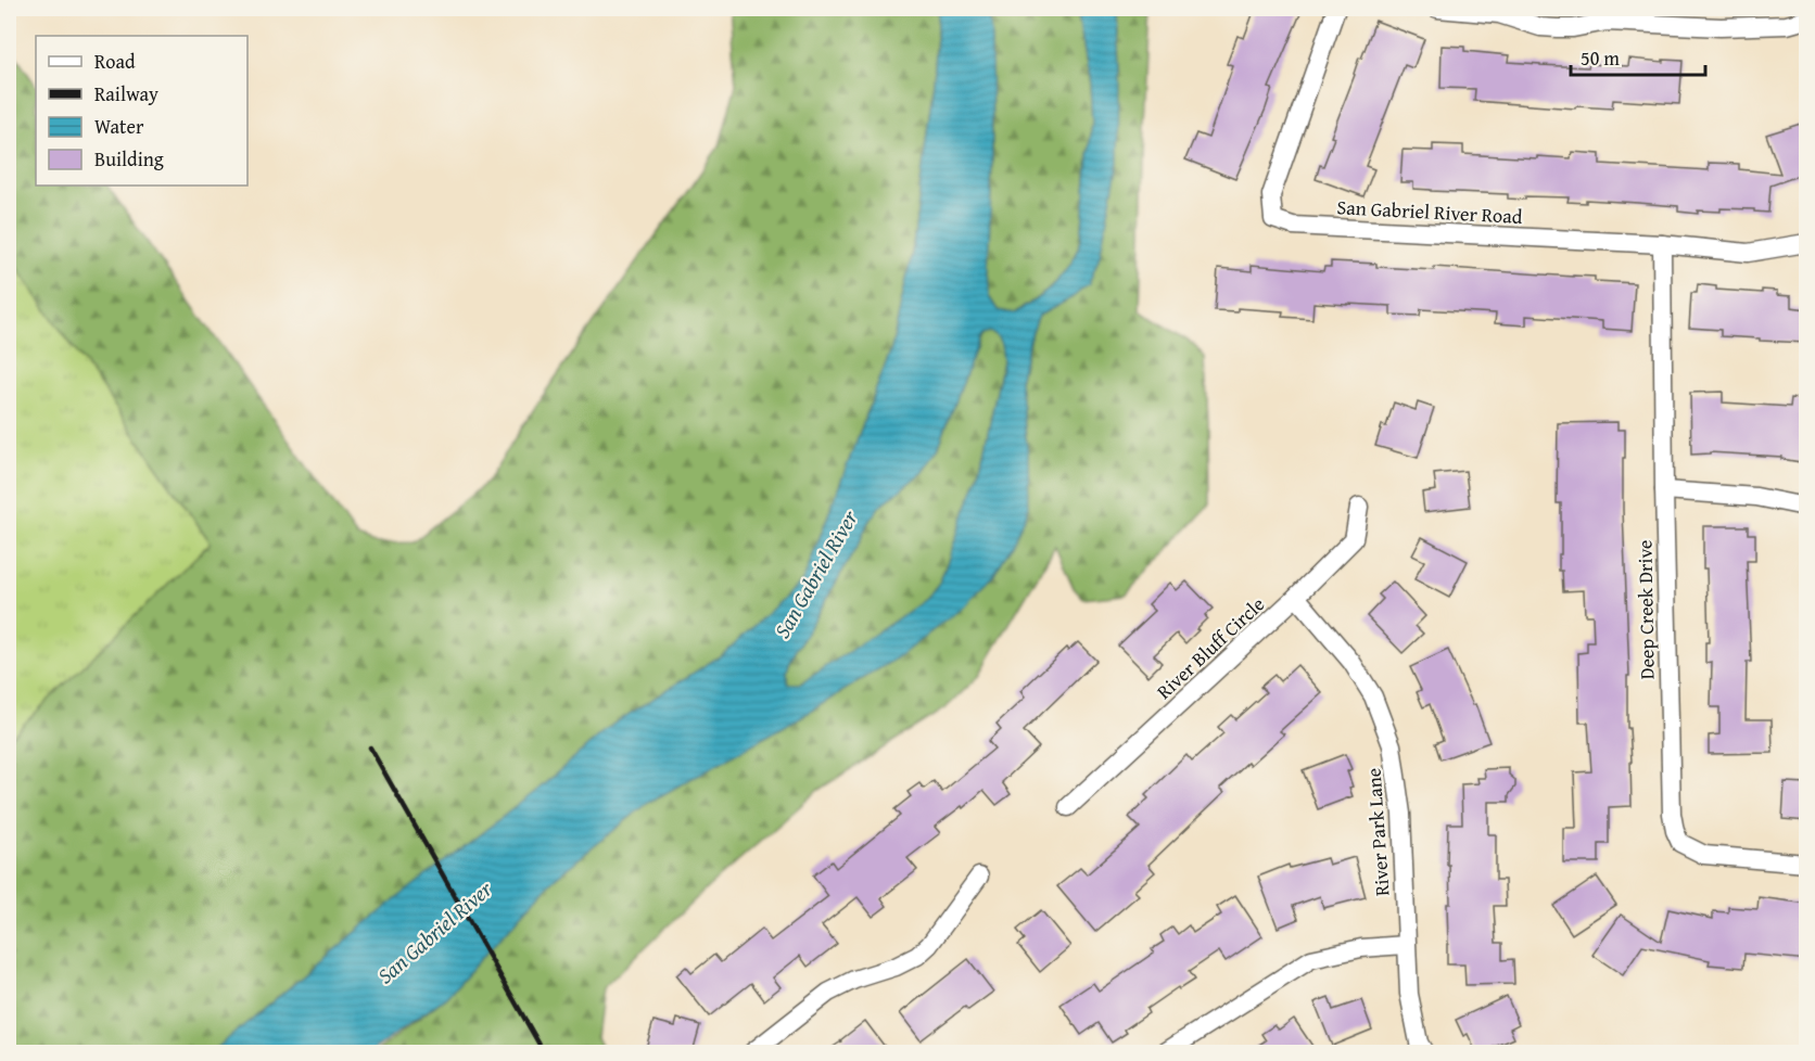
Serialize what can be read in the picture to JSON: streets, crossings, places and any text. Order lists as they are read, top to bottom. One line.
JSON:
{"streets":{"street":["San Gabriel River Road","Deep Creek Drive","River Bluff Circle","River Park Lane"]},"crossings":[["San Gabriel River Road","Deep Creek Drive"],["River Bluff Circle","River Park Lane"]],"water":["San Gabriel River"],"legend":["Road","Railway","Water","Building"],"scale_bar":"50 m"}
